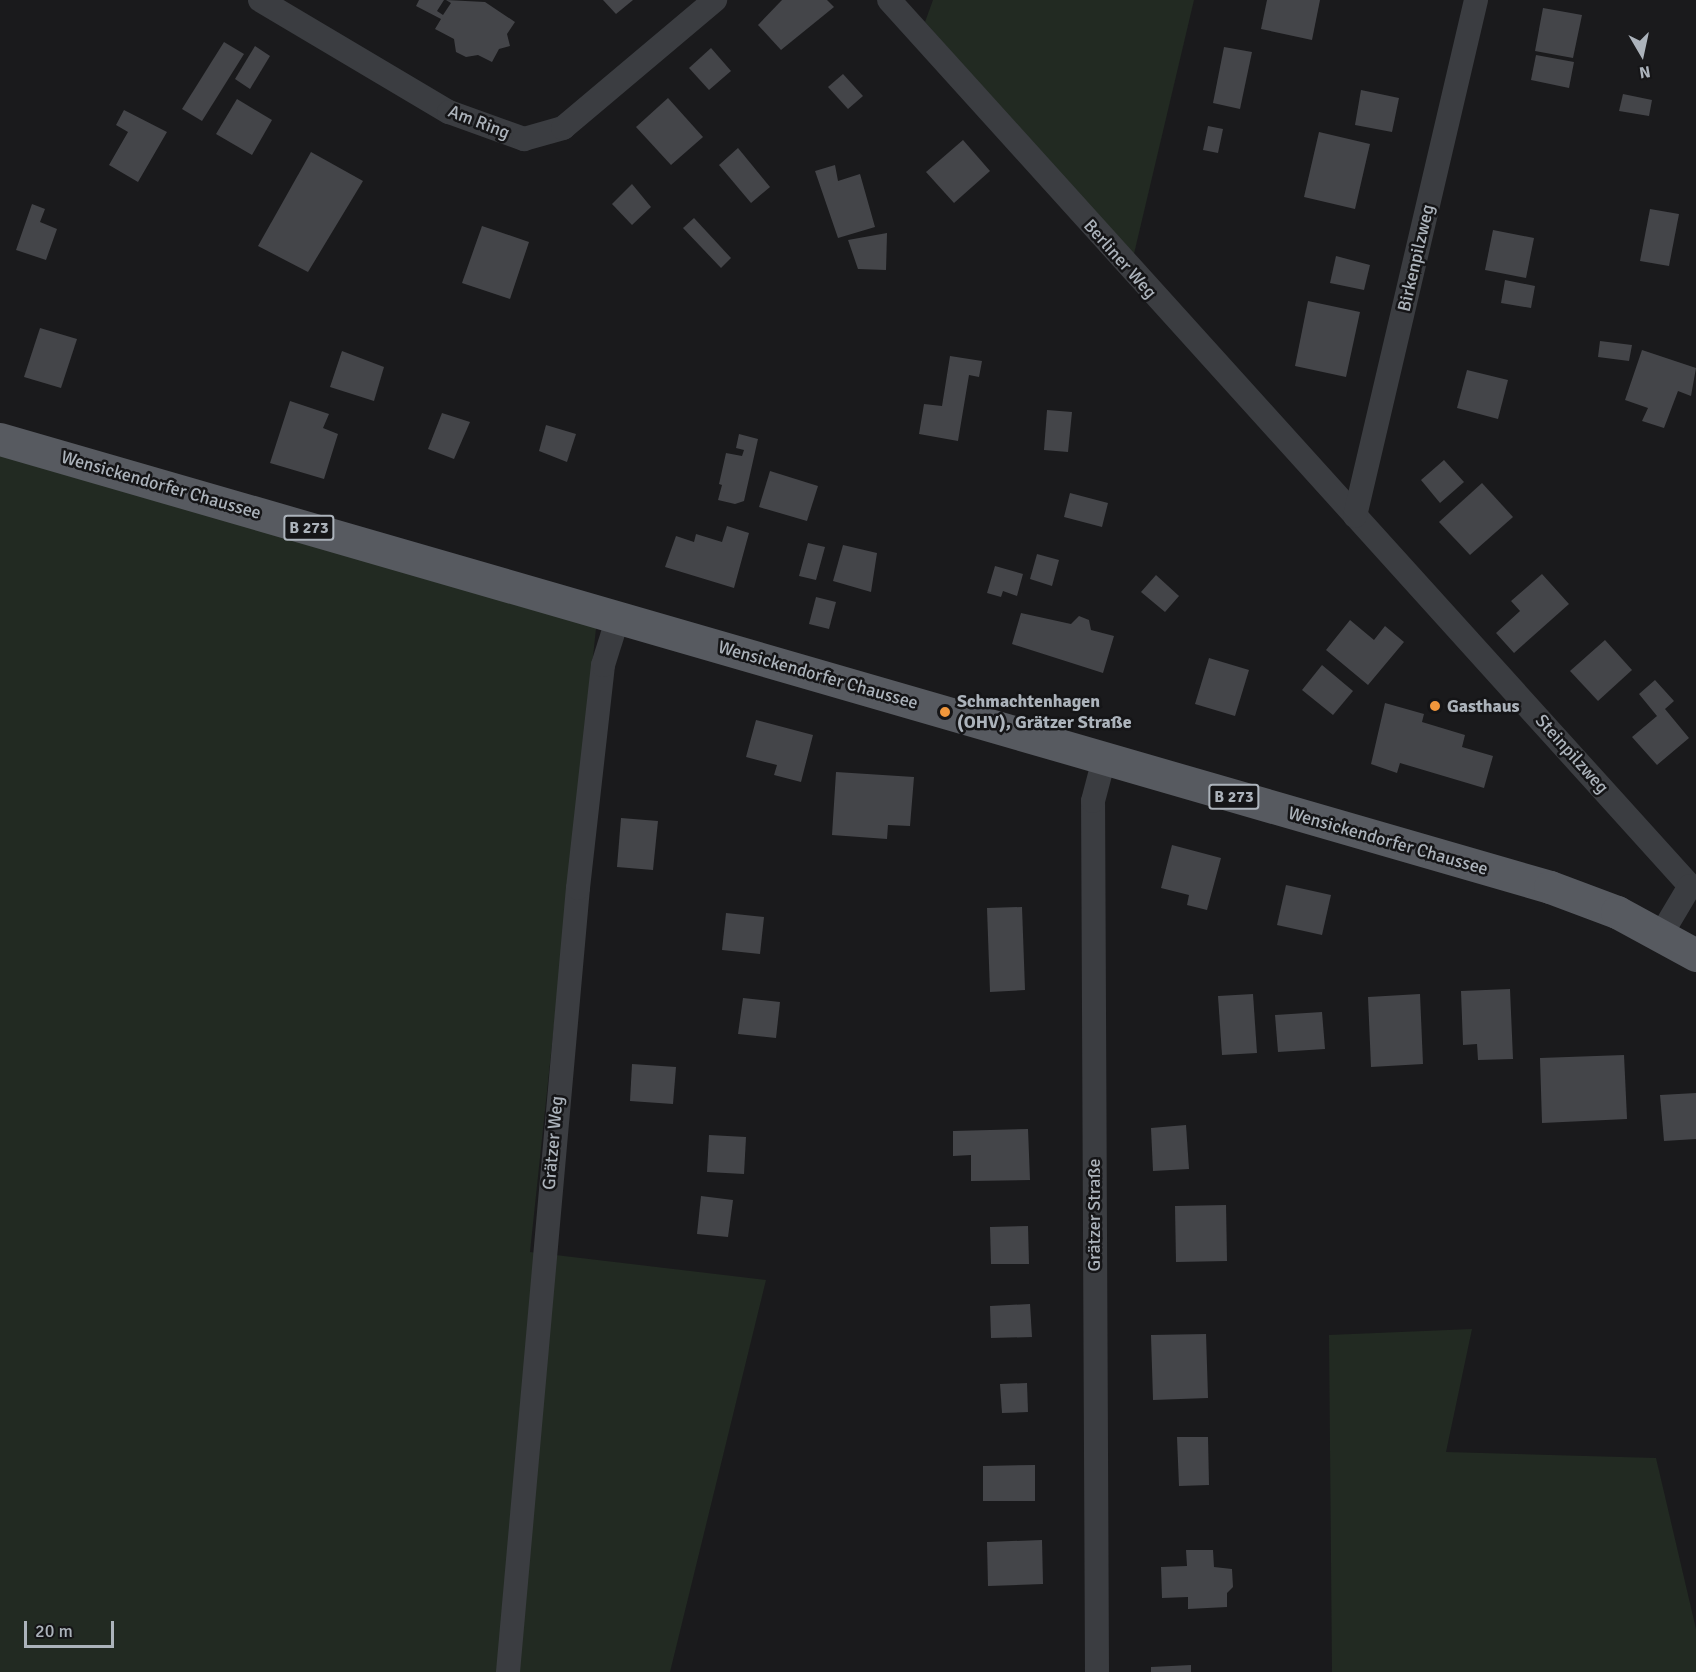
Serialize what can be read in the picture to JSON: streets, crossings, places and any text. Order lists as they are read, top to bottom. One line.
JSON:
{"streets":{"main road":["Wensickendorfer Chaussee","B 273"],"street":["Am Ring","Birkenpilzweg","Berliner Weg","Steinpilzweg","Grätzer Weg","Grätzer Straße"]},"crossings":[["Birkenpilzweg","Berliner Weg"],["Birkenpilzweg","Steinpilzweg"],["Berliner Weg","Steinpilzweg"],["Wensickendorfer Chaussee","Steinpilzweg"],["Wensickendorfer Chaussee","Grätzer Weg"],["Wensickendorfer Chaussee","Grätzer Straße"]],"places":["Gasthaus","Schmachtenhagen (OHV), Grätzer Straße"],"scale_bar":"20 m","north":"bottom"}
